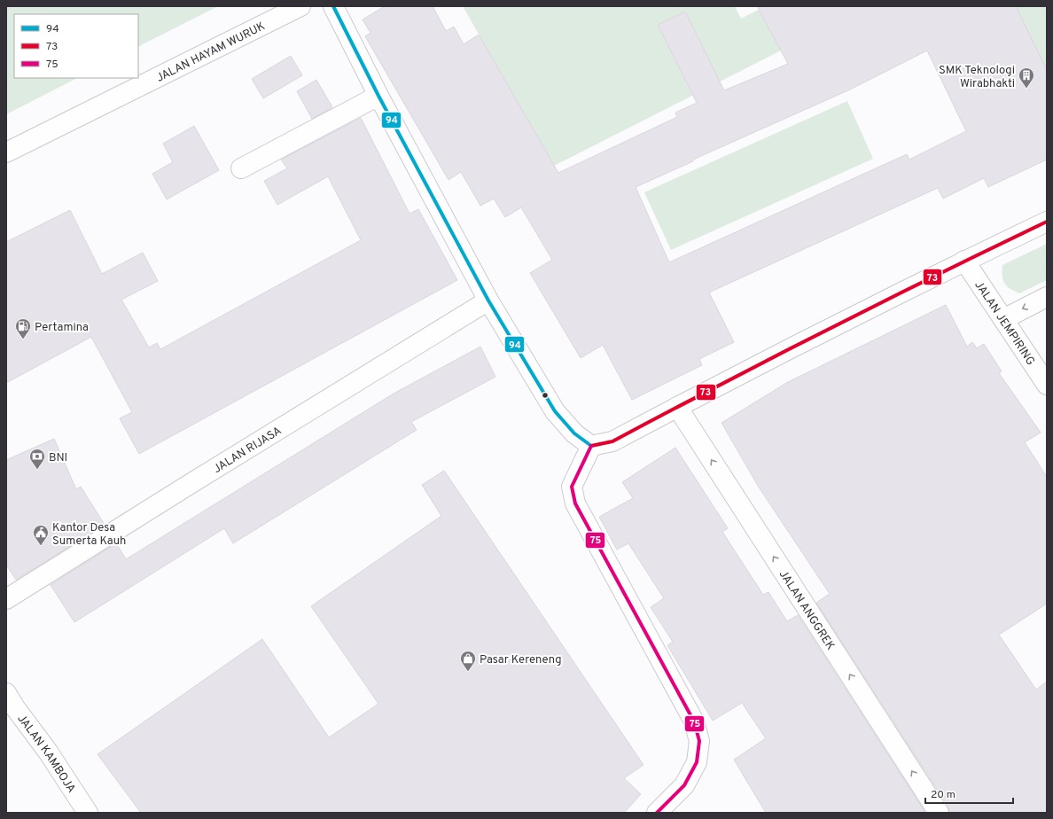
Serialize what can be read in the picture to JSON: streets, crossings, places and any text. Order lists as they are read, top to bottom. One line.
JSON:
{"streets":{"street":["JALAN HAYAM WURUK","JALAN JEMPIRING","JALAN RIJASA","JALAN ANGGREK","JALAN KAMBOJA"]},"one_way":["JALAN ANGGREK"],"places":{"building":["SMK Teknologi Wirabhakti"],"fuel station":["Pertamina"],"bank":["BNI"],"public building":["Kantor Desa Sumerta Kauh"],"shop":["Pasar Kereneng"]},"lines":["transit line 94","transit line 73","transit line 75"],"legend":["94","73","75"],"scale_bar":"20 m"}
